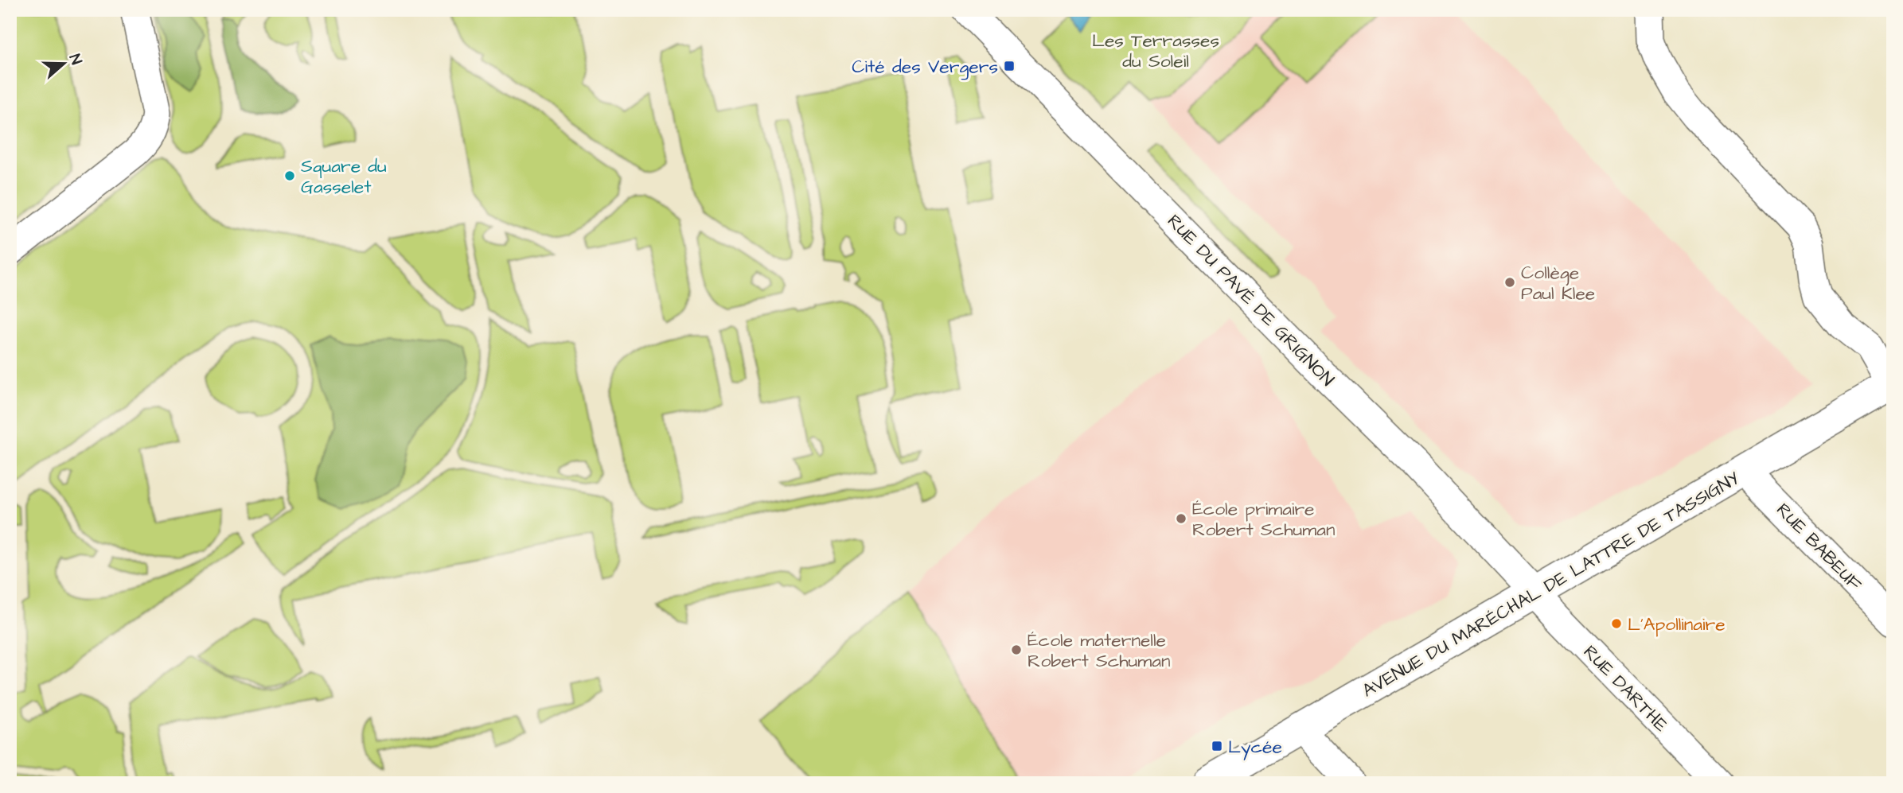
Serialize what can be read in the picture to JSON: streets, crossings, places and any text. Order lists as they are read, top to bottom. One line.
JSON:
{"streets":{"street":["RUE DU PAVÉ DE GRIGNON","RUE BABEUF","AVENUE DU MARÉCHAL DE LATTRE DE TASSIGNY","RUE DARTHE"]},"crossings":[["RUE DU PAVÉ DE GRIGNON","AVENUE DU MARÉCHAL DE LATTRE DE TASSIGNY"],["RUE DU PAVÉ DE GRIGNON","RUE DARTHE"],["RUE BABEUF","AVENUE DU MARÉCHAL DE LATTRE DE TASSIGNY"],["AVENUE DU MARÉCHAL DE LATTRE DE TASSIGNY","RUE DARTHE"]],"parks":["Les Terrasses du Soleil"],"places":{"transit":["Cité des Vergers","Lycée"],"other":["Square du Gasselet","Collège Paul Klee","École primaire Robert Schuman","L'Apollinaire","École maternelle Robert Schuman"]},"north":"right"}
